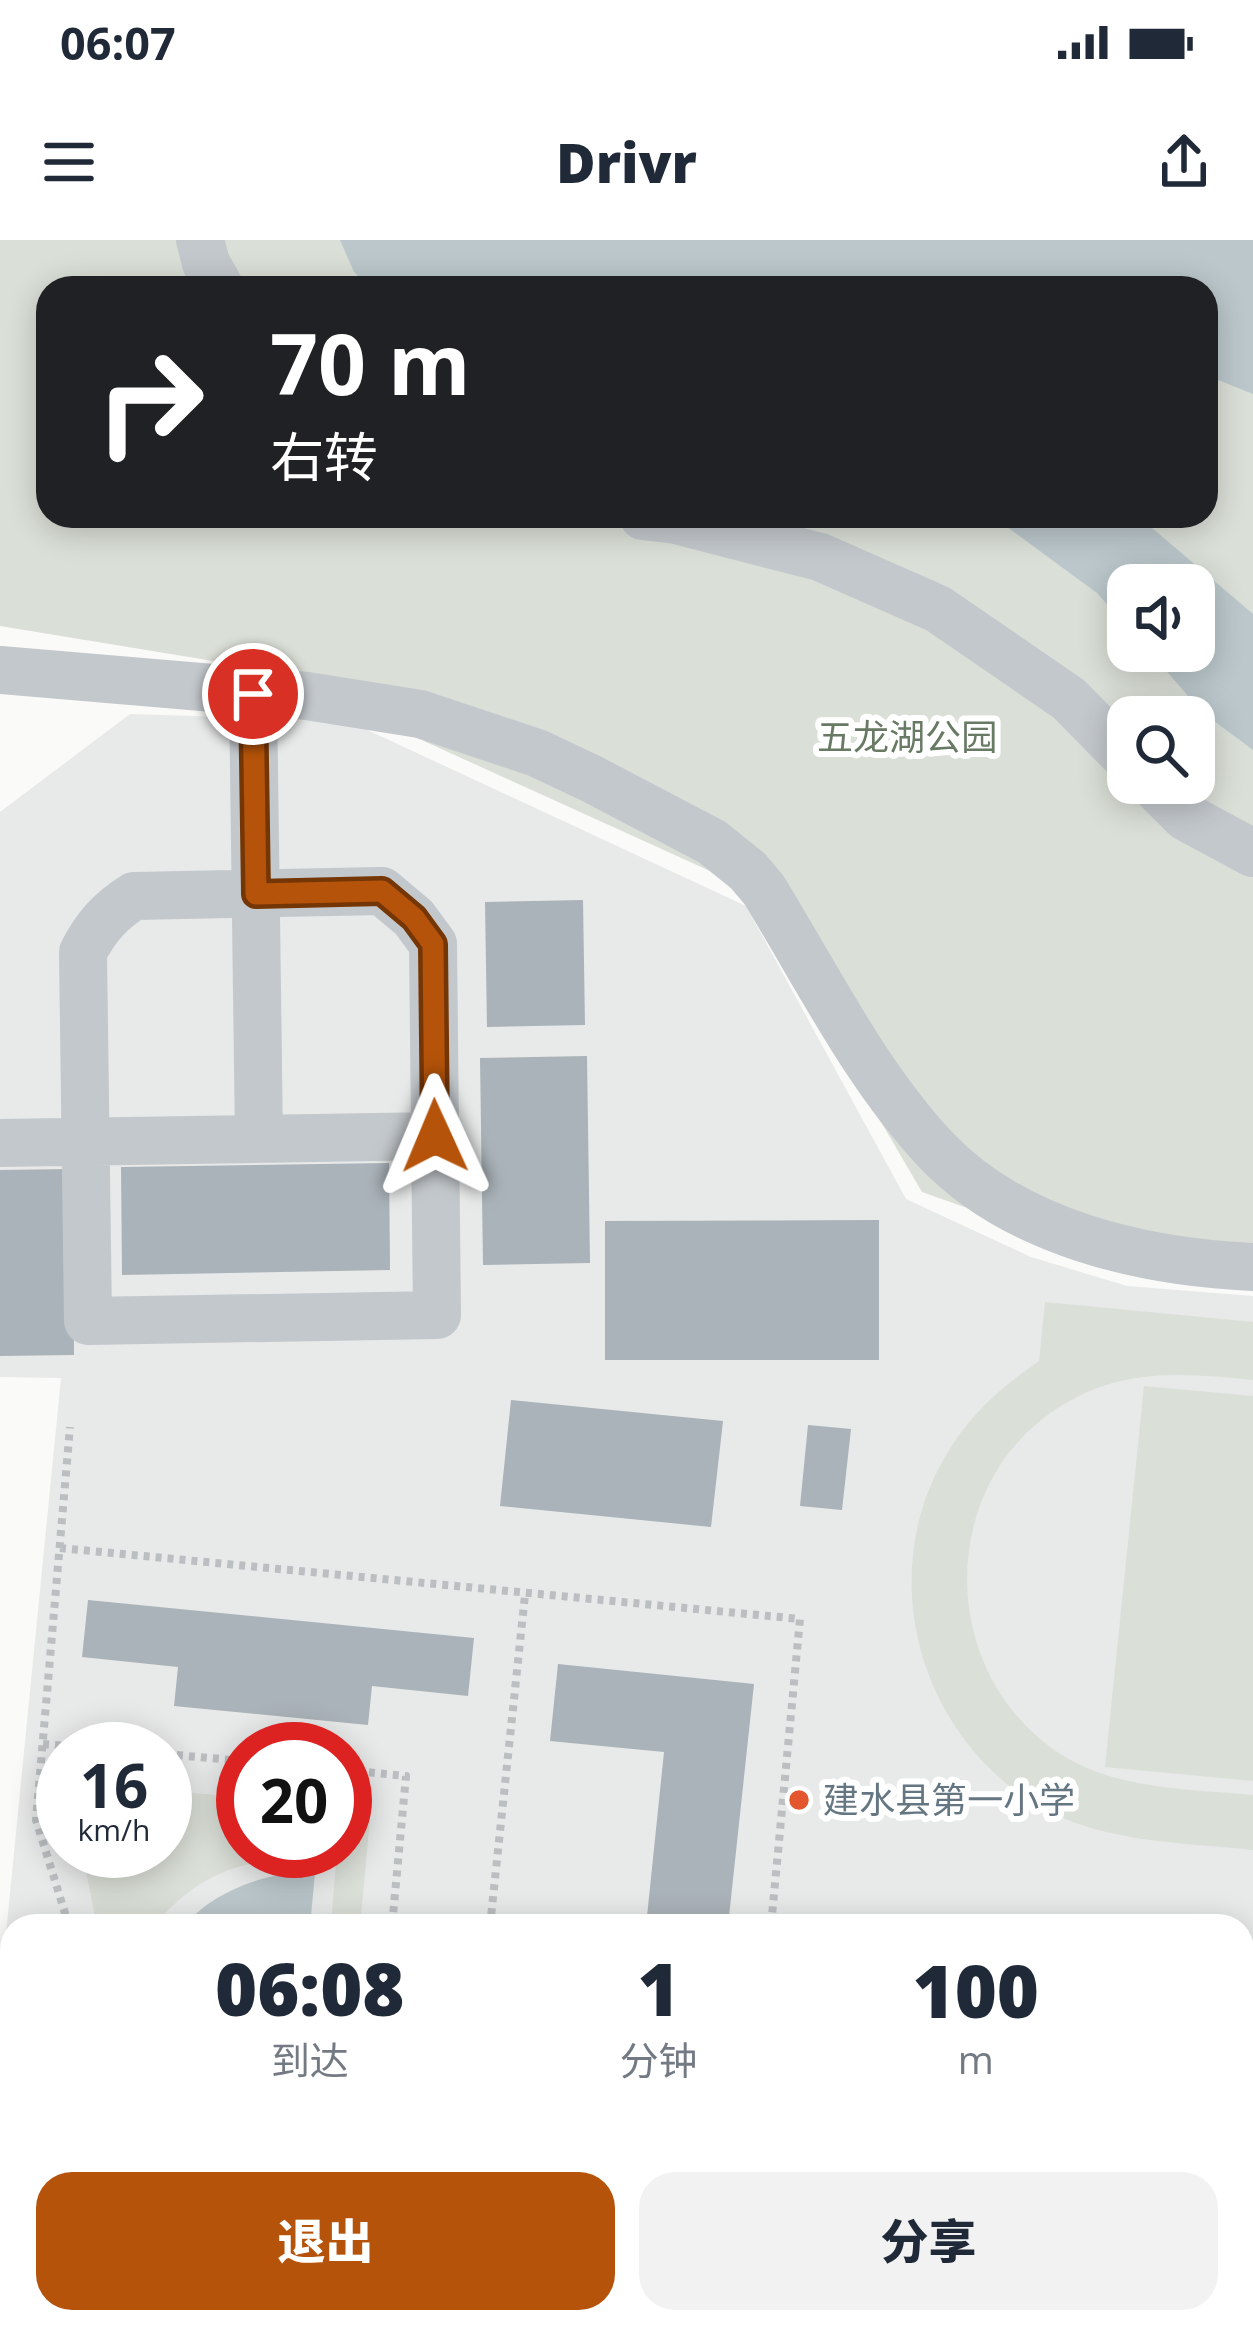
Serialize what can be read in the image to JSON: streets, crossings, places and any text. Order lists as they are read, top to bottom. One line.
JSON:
{"parks":["五龙湖公园"],"places":["建水县第一小学"],"page":{"status":"06:07","header":"Drivr","turn":["70 m","右转"],"speed":"16 km/h","limit":"20","eta":["06:08","到达","1","分钟","100","m"],"buttons":["退出","分享"]}}
